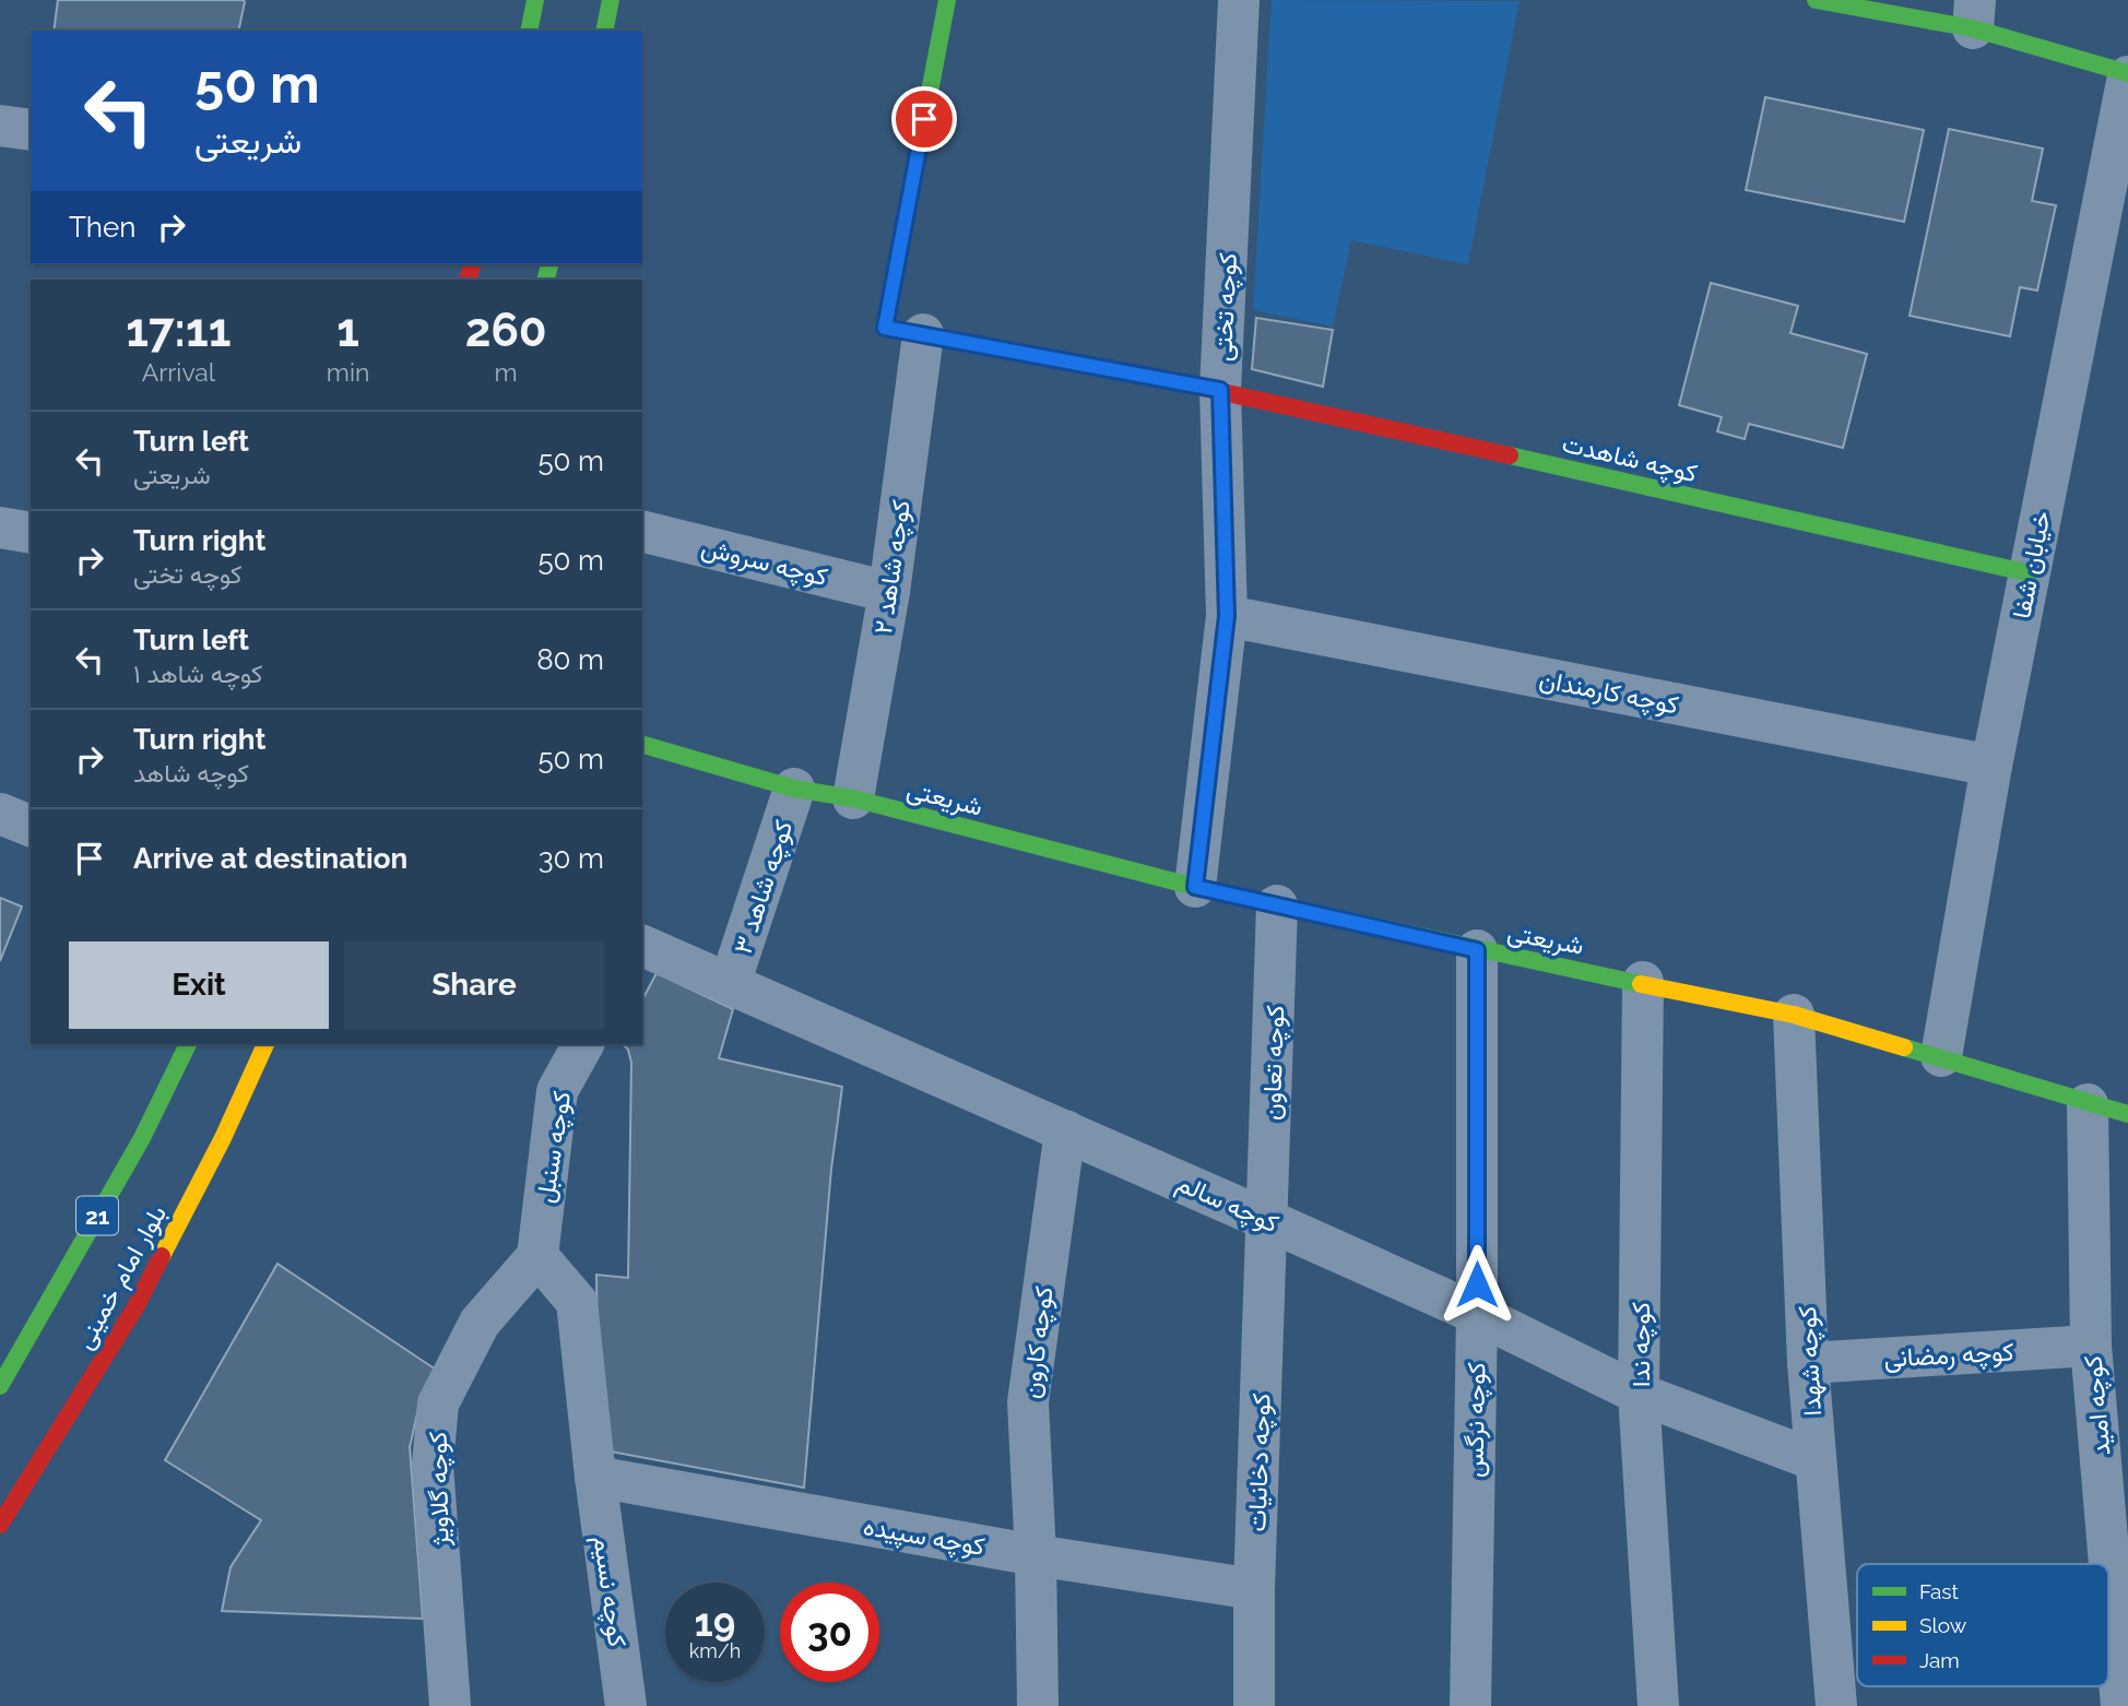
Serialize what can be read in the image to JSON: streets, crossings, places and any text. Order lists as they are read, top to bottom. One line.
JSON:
{"streets":{"street":["کوچه تختی","کوچه شاهدت","کوچه سروش","خیابان شفا","کوچه شاهد ۲","کوچه کارمندان","شریعتی","کوچه شاهد ۳","کوچه تعاون","کوچه سنبل","کوچه سالم","21","بلوار امام خمینی","کوچه کارون","کوچه ندا","کوچه رمضانی","کوچه شهدا","کوچه امید","کوچه نرگس","کوچه دخانیات","کوچه گلاویژ","کوچه سپیده","کوچه نسیم"]},"crossings":[["کوچه تختی","کوچه شاهدت"],["کوچه تختی","کوچه کارمندان"],["کوچه تختی","شریعتی"],["کوچه شاهدت","خیابان شفا"],["کوچه شاهدت","کوچه شاهد ۲"],["کوچه سروش","کوچه شاهد ۲"],["خیابان شفا","کوچه کارمندان"],["خیابان شفا","شریعتی"],["کوچه شاهد ۲","شریعتی"],["شریعتی","کوچه شاهد ۳"],["شریعتی","کوچه تعاون"],["شریعتی","کوچه ندا"],["شریعتی","کوچه شهدا"],["شریعتی","کوچه امید"],["شریعتی","کوچه نرگس"],["کوچه شاهد ۳","کوچه سالم"],["کوچه تعاون","کوچه سالم"],["کوچه تعاون","کوچه دخانیات"],["کوچه سنبل","کوچه گلاویژ"],["کوچه سنبل","کوچه نسیم"],["کوچه سالم","کوچه کارون"],["کوچه سالم","کوچه ندا"],["کوچه سالم","کوچه شهدا"],["کوچه سالم","کوچه نرگس"],["کوچه سالم","کوچه دخانیات"],["کوچه کارون","کوچه سپیده"],["کوچه رمضانی","کوچه شهدا"],["کوچه رمضانی","کوچه امید"],["کوچه دخانیات","کوچه سپیده"],["کوچه گلاویژ","کوچه نسیم"],["کوچه سپیده","کوچه نسیم"]],"legend":["Fast","Slow","Jam"],"page":{"turn":["50 m","شریعتی"],"then":"Then","eta":["17:11","Arrival","1","min","260","m"],"list":[{"name":"Turn left","note":"شریعتی","value":"50 m"},{"name":"Turn right","note":"کوچه تختی","value":"50 m"},{"name":"Turn left","note":"کوچه شاهد ۱","value":"80 m"},{"name":"Turn right","note":"کوچه شاهد","value":"50 m"},{"name":"Arrive at destination","value":"30 m"}],"buttons":["Exit","Share"],"speed":"19 km/h","limit":"30"}}
